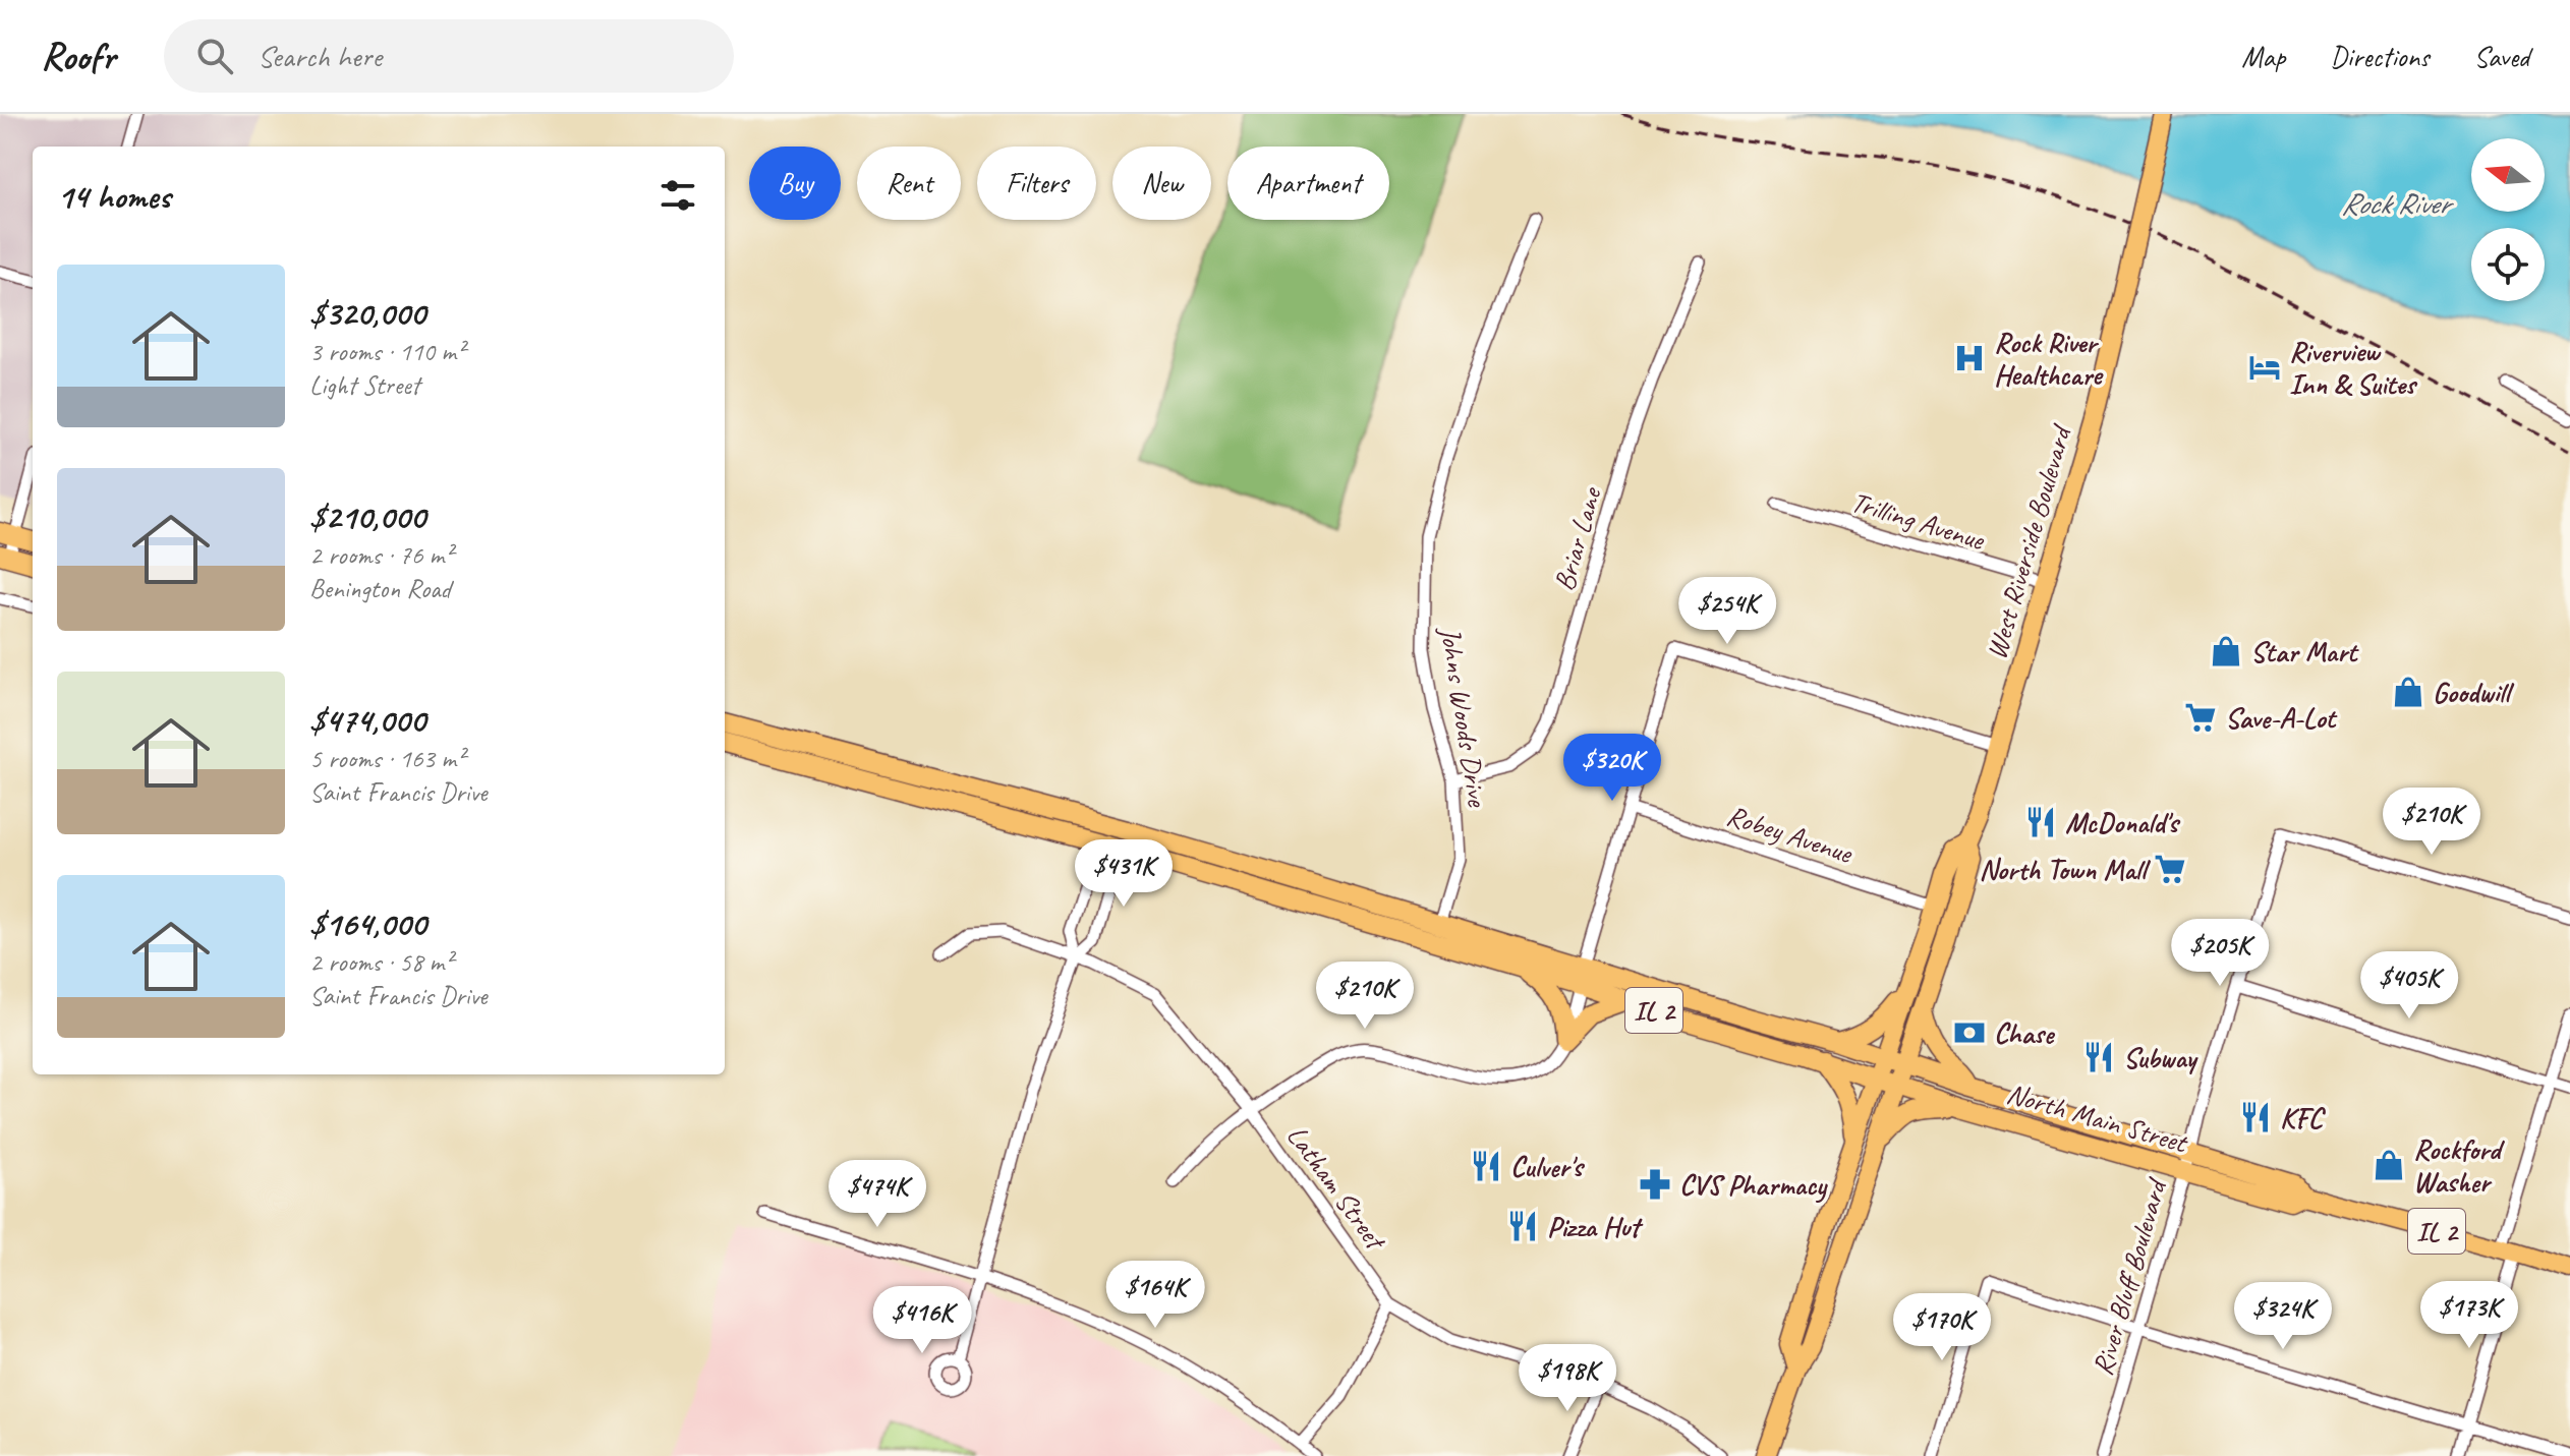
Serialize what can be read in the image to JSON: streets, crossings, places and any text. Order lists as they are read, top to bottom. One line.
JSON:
{"streets":{"main road":["West Riverside Boulevard","IL 2","North Main Street"],"street":["Trilling Avenue","Briar Lane","Johns Woods Drive","Robey Avenue","Latham Street","River Bluff Boulevard"]},"crossings":[["Trilling Avenue","West Riverside Boulevard"],["Briar Lane","Johns Woods Drive"],["West Riverside Boulevard","Robey Avenue"],["West Riverside Boulevard","IL 2"],["West Riverside Boulevard","North Main Street"],["Johns Woods Drive","IL 2"],["IL 2","North Main Street"],["North Main Street","River Bluff Boulevard"]],"water":["Rock River"],"places":{"hospital":["Rock River Healthcare"],"hotel":["Riverview Inn & Suites"],"shop":["Star Mart","Goodwill","Rockford Washer"],"supermarket":["Save-A-Lot","North Town Mall"],"restaurant":["McDonald's","Subway","KFC","Culver's","Pizza Hut"],"bank":["Chase"],"pharmacy":["CVS Pharmacy"]},"north":"left","page":{"header":"Roofr","search":"Search here","nav":["Map","Directions","Saved"],"chip":["Buy","Rent","Filters","New","Apartment"],"heading":"14 homes","list":[{"name":"$320,000","note":"3 rooms · 110 m² · Light Street"},{"name":"$210,000","note":"2 rooms · 76 m² · Benington Road"},{"name":"$474,000","note":"5 rooms · 163 m² · Saint Francis Drive"},{"name":"$164,000","note":"2 rooms · 58 m² · Saint Francis Drive"}],"price":["$254K","$320K","$210K","$431K","$205K","$405K","$210K","$474K","$164K","$173K","$324K","$416K","$170K","$198K"]}}
